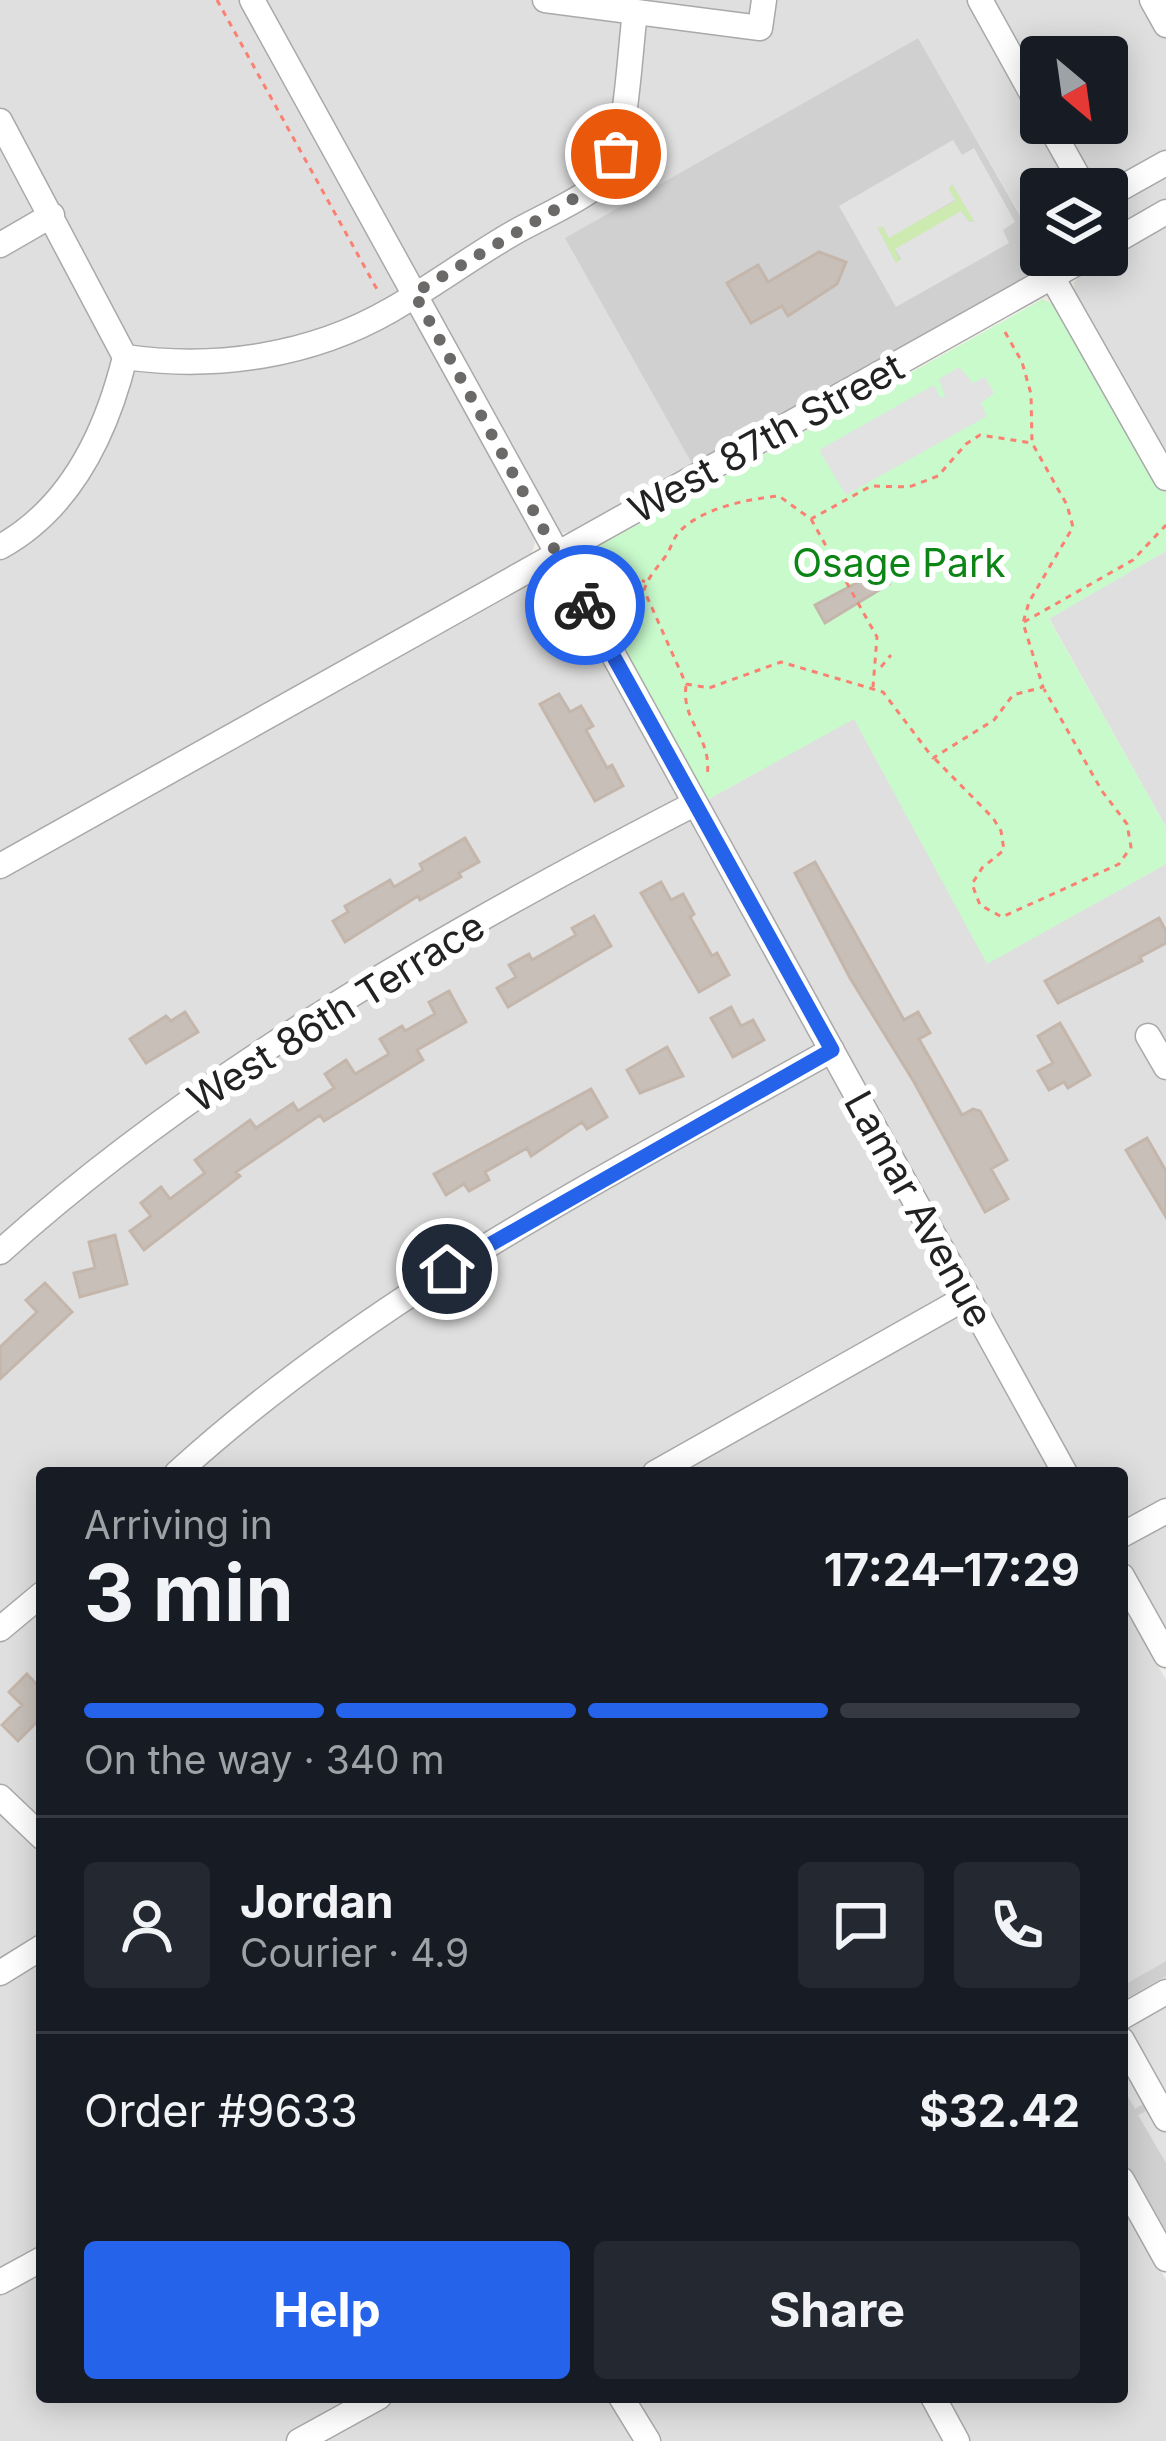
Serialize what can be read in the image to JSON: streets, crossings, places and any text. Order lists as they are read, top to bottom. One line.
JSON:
{"streets":{"street":["West 87th Street","West 86th Terrace","Lamar Avenue"]},"crossings":[["West 87th Street","Lamar Avenue"],["West 86th Terrace","Lamar Avenue"]],"parks":["Osage Park"],"north":"bottom right","page":{"heading":["3 min","Arriving in","17:24–17:29"],"panel":["Jordan","Courier · 4.9","Order #9633","$32.42"],"bar":"On the way · 340 m","buttons":["Help","Share"]}}
